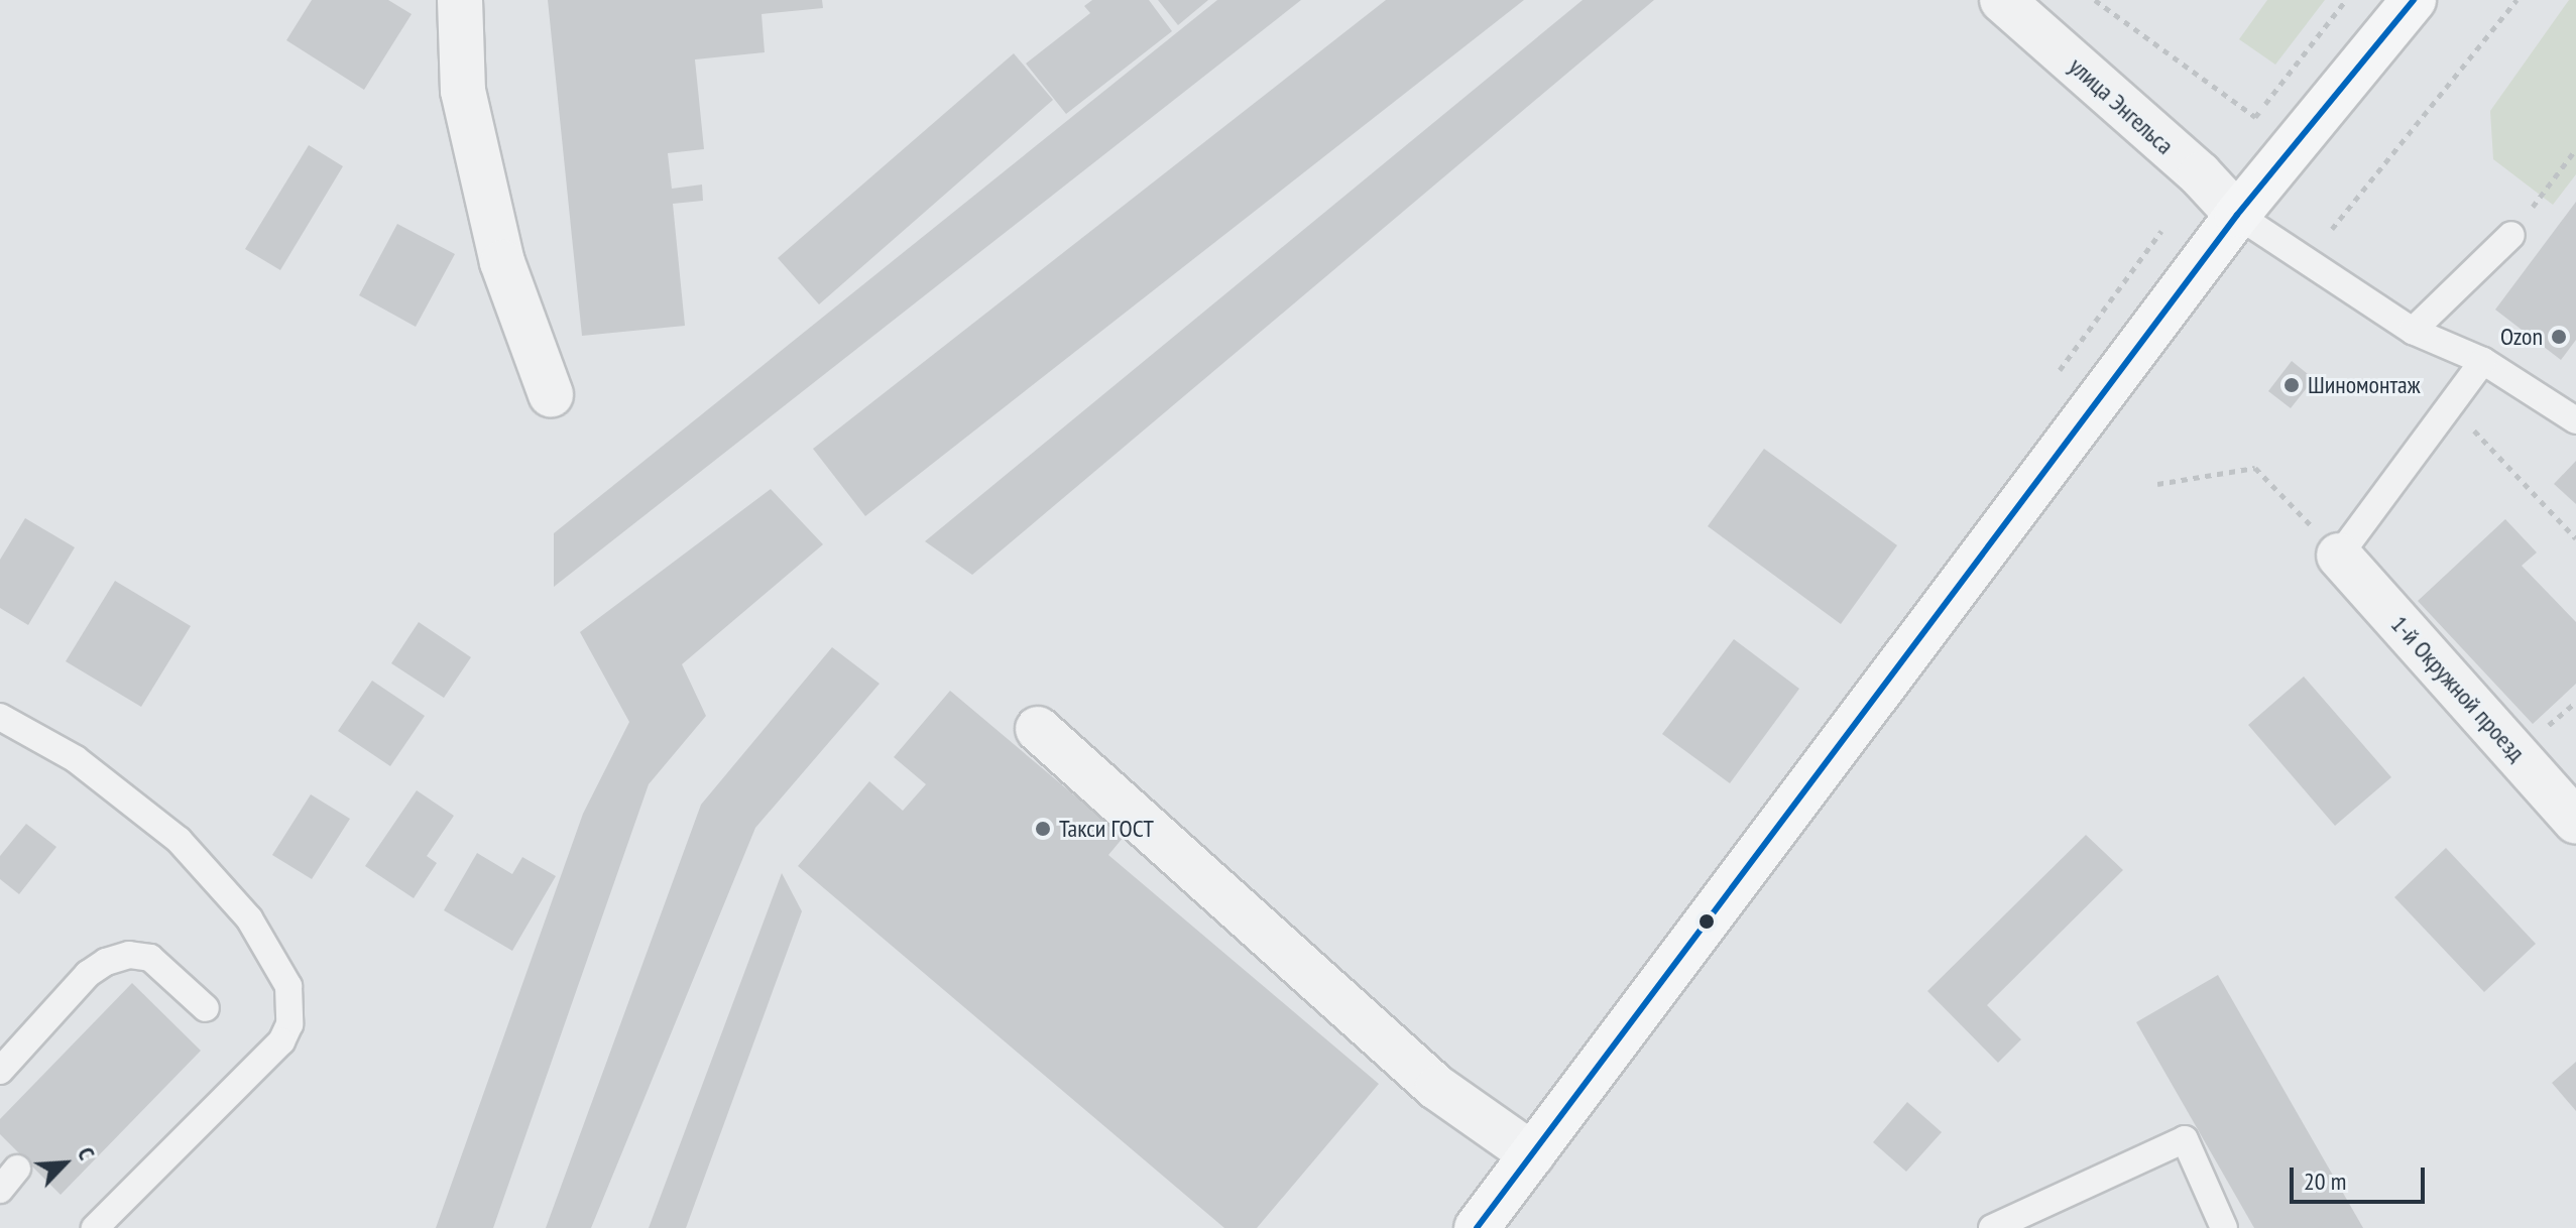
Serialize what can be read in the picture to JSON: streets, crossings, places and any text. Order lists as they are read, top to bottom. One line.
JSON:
{"streets":{"street":["улица Энгельса","1-й Окружной проезд"]},"places":["Ozon","Шиномонтаж","Такси ГОСТ"],"scale_bar":"20 m","north":"top right"}
